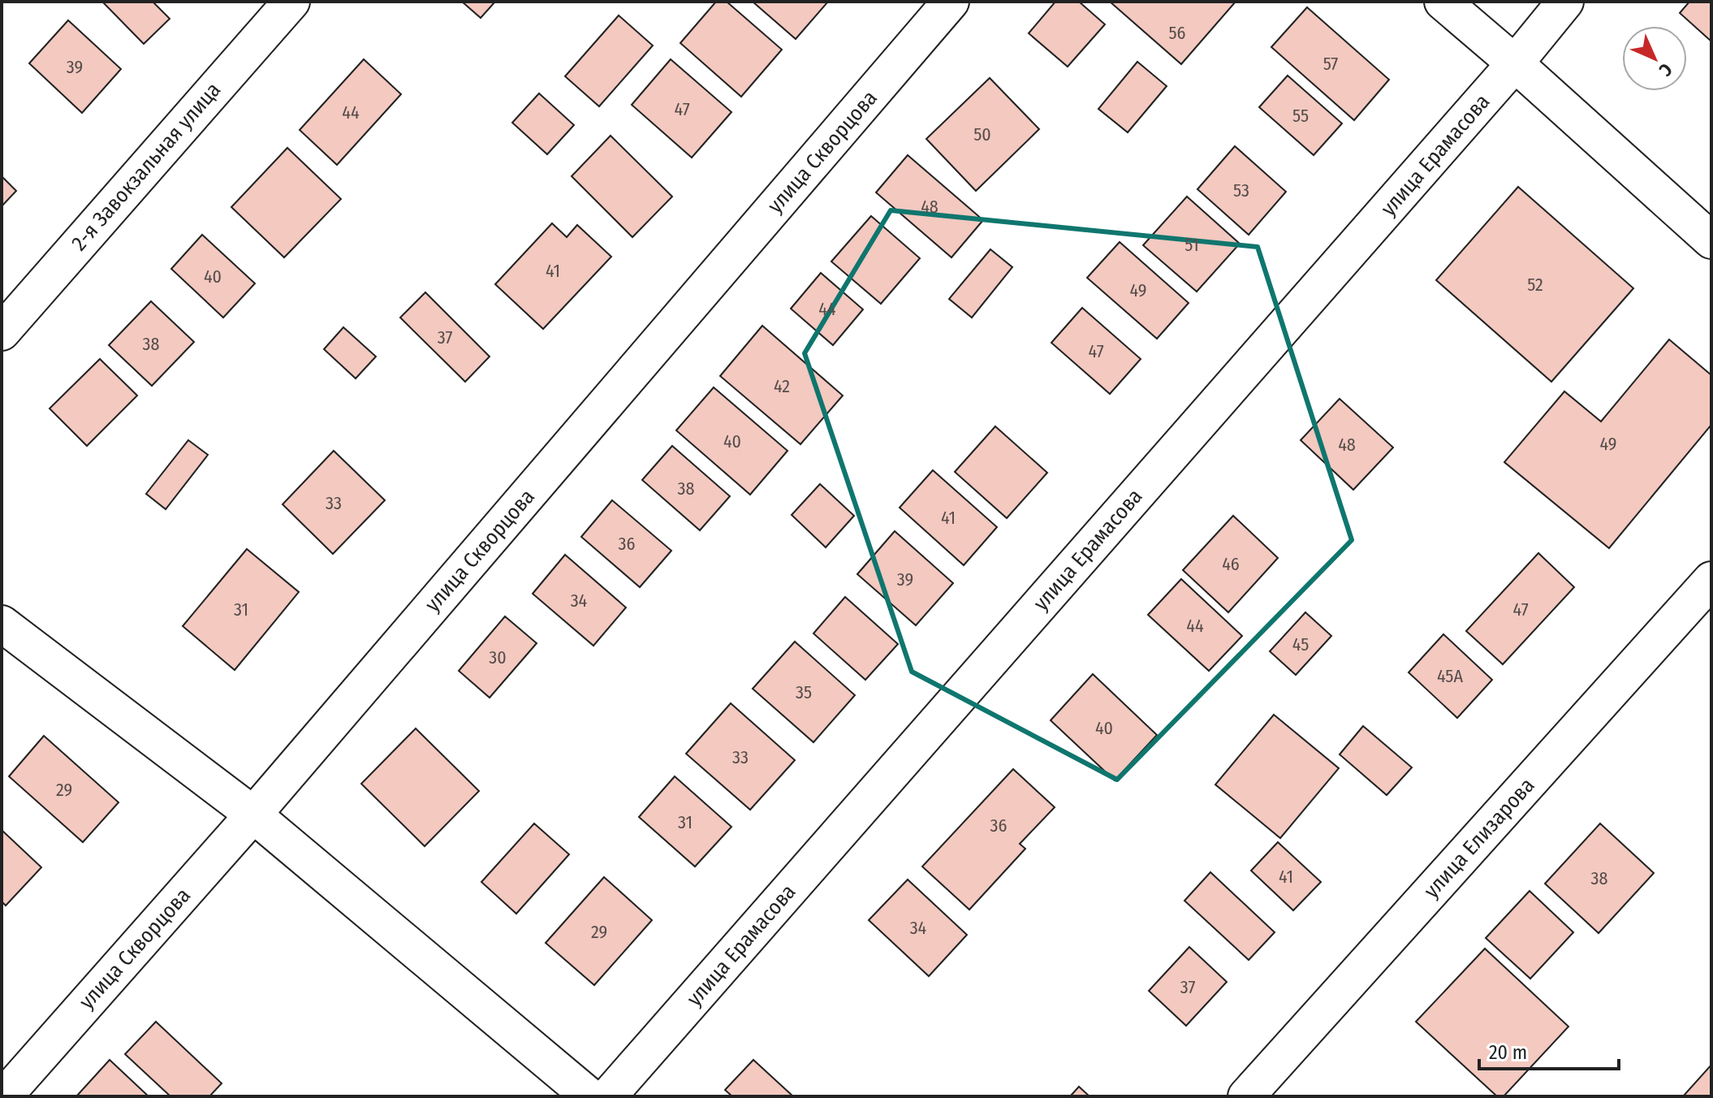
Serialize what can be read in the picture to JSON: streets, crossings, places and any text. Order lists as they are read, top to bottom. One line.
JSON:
{"streets":{"street":["улица Скворцова","улица Ерамасова","2-я Завокзальная улица","улица Елизарова"]},"house_numbers":["56","57","39","47","44","55","50","53","48","51","41","40","52","49","44","37","38","47","42","40","49","48","38","33","41","36","46","39","34","31","47","44","45","30","45А","35","40","33","29","31","36","41","38","34","29","37"],"scale_bar":"20 m","north":"bottom right"}
